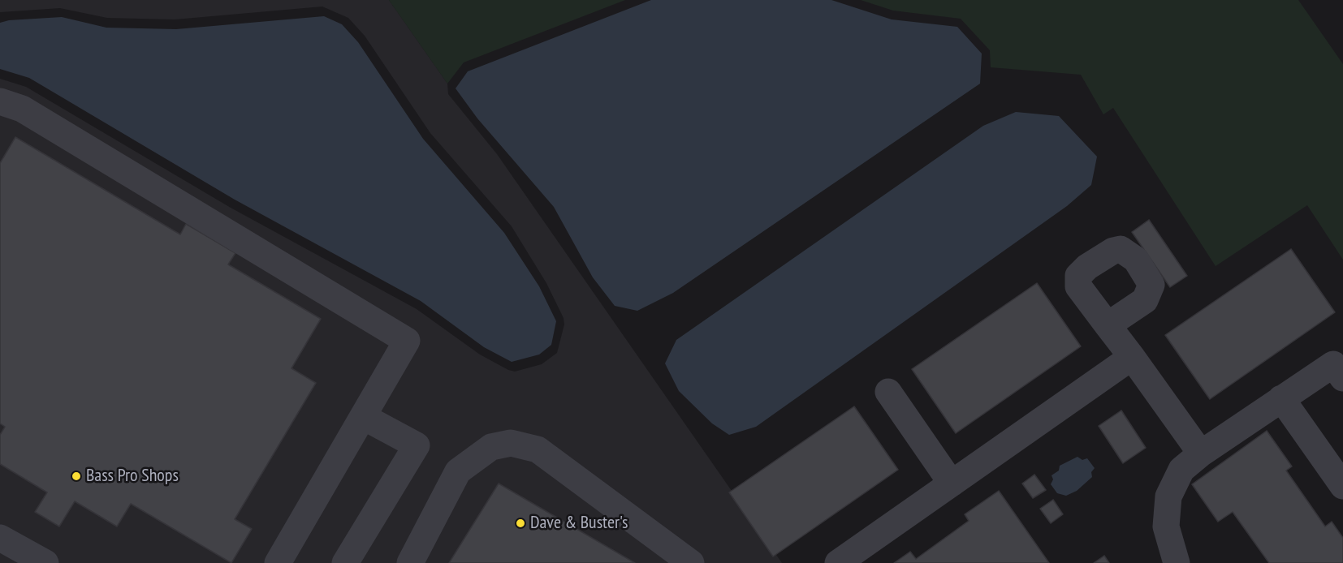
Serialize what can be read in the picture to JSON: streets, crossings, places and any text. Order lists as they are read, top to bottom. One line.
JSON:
{"places":["Bass Pro Shops","Dave & Buster's"]}
